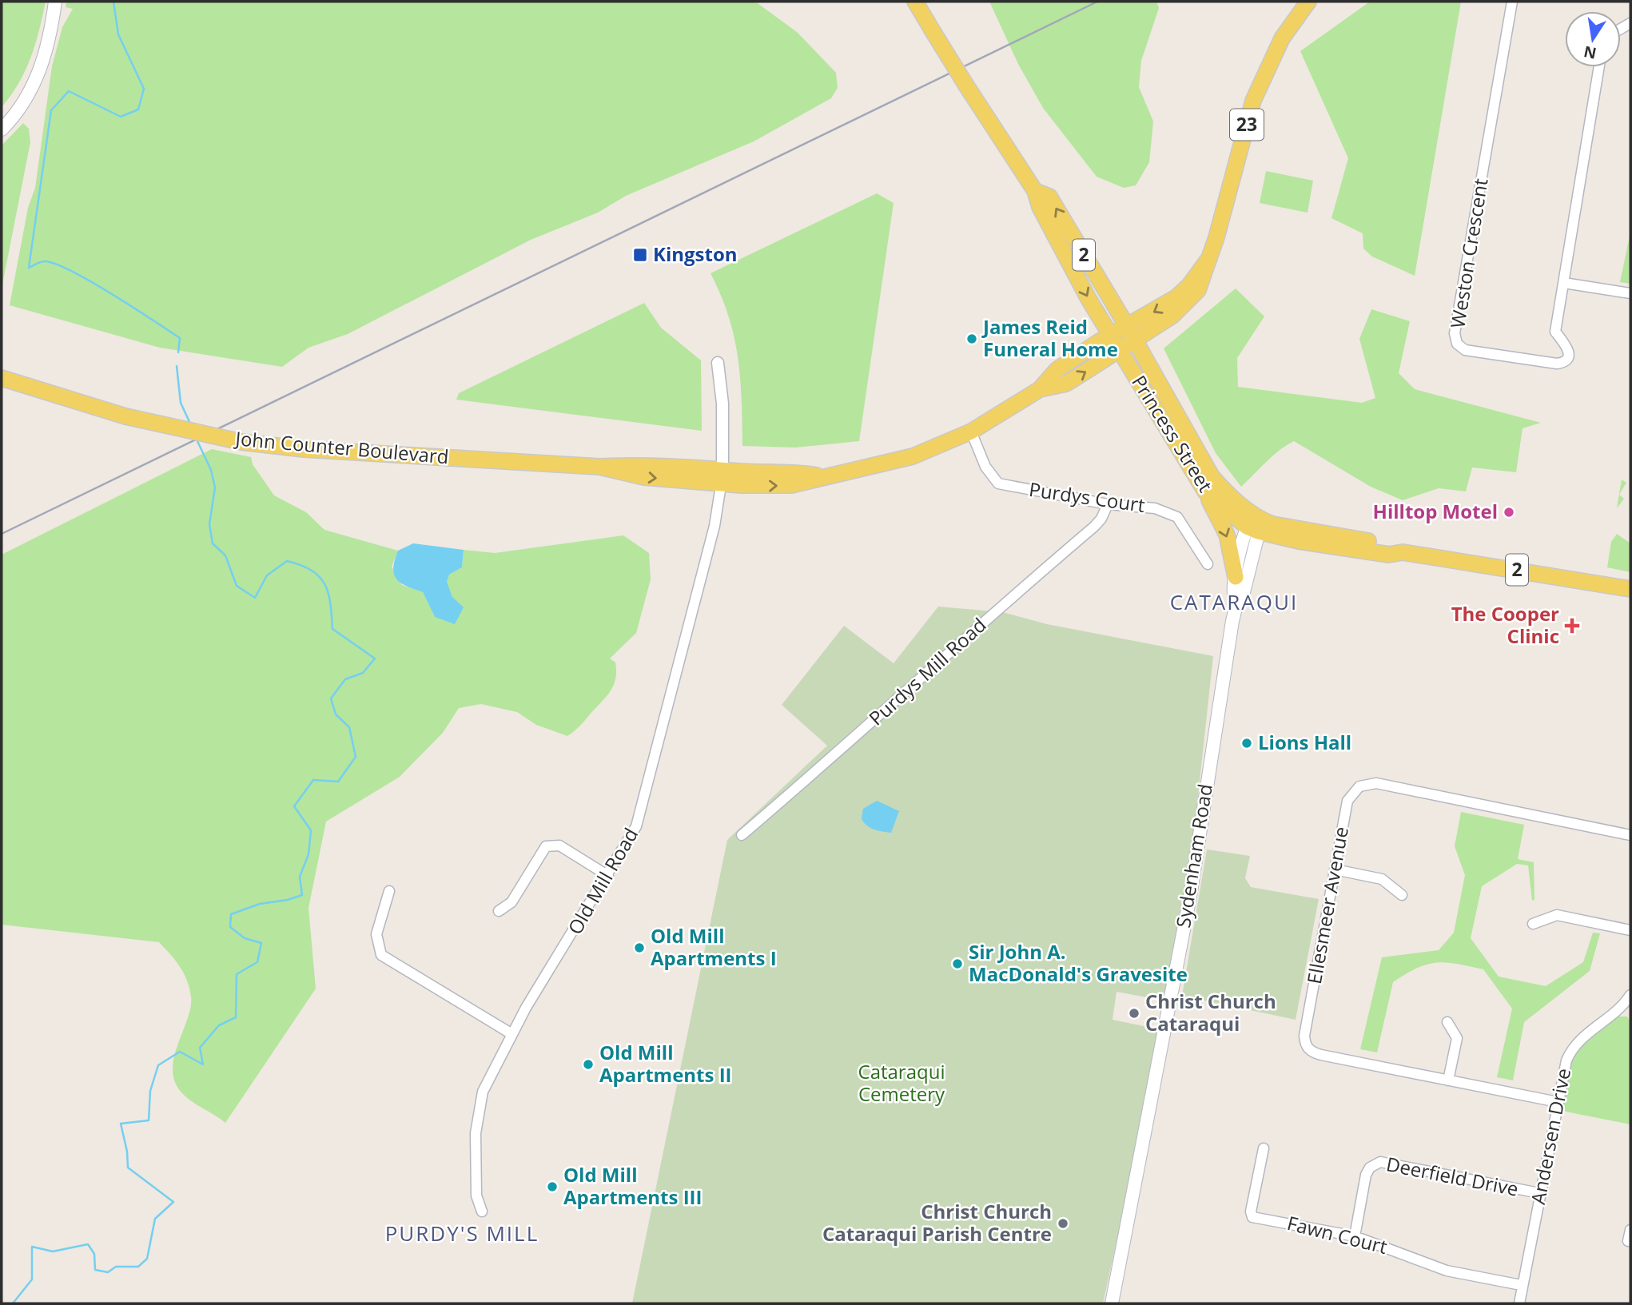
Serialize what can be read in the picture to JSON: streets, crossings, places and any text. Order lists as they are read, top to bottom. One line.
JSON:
{"streets":{"main road":["23","2","Princess Street","John Counter Boulevard","Sydenham Road"],"street":["Weston Crescent","Purdys Court","Purdys Mill Road","Old Mill Road","Ellesmeer Avenue","Andersen Drive","Deerfield Drive","Fawn Court"]},"crossings":[["23","Princess Street"],["23","John Counter Boulevard"],["Princess Street","John Counter Boulevard"],["Princess Street","Sydenham Road"],["John Counter Boulevard","Purdys Court"],["John Counter Boulevard","Old Mill Road"],["Purdys Court","Purdys Mill Road"],["Ellesmeer Avenue","Andersen Drive"],["Andersen Drive","Deerfield Drive"],["Andersen Drive","Fawn Court"],["Deerfield Drive","Fawn Court"]],"districts":["CATARAQUI","PURDY'S MILL"],"parks":["Cataraqui Cemetery"],"places":{"transit":["Kingston"],"other":["James Reid Funeral Home","Hilltop Motel","Lions Hall","Old Mill Apartments I","Sir John A. MacDonald's Gravesite","Christ Church Cataraqui","Old Mill Apartments II","Old Mill Apartments III","Christ Church Cataraqui Parish Centre"],"health":["The Cooper Clinic"]},"north":"bottom"}
